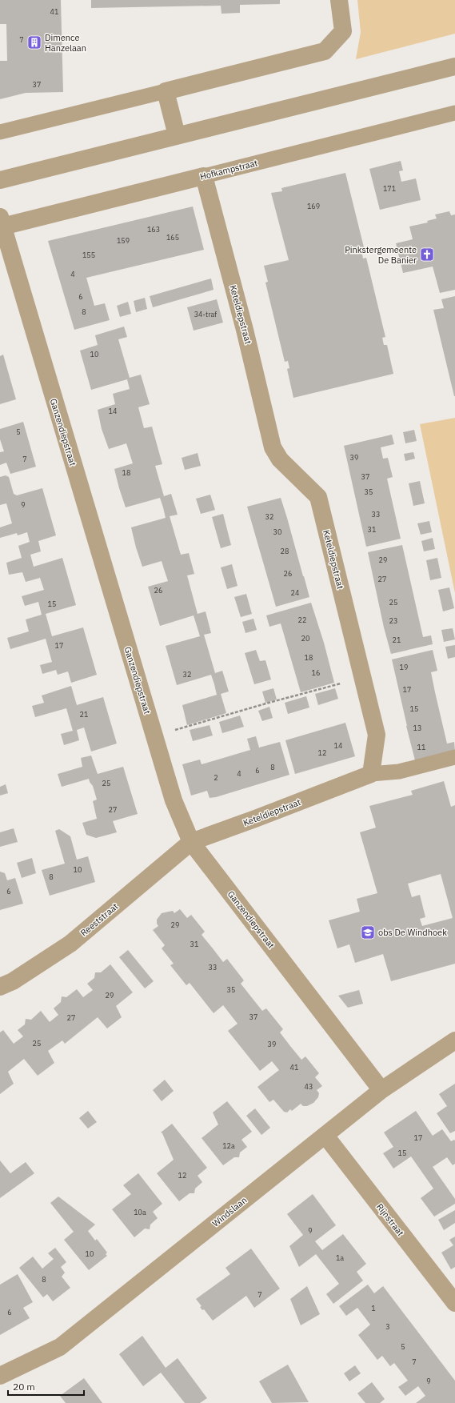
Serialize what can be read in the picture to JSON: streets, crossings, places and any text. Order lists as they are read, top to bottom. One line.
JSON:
{"streets":{"street":["Hofkampstraat","Keteldiepstraat","Ganzendiepstraat","Reeststraat","Windslaan","Rijnstraat"]},"crossings":[["Hofkampstraat","Keteldiepstraat"],["Hofkampstraat","Ganzendiepstraat"],["Keteldiepstraat","Ganzendiepstraat"],["Keteldiepstraat","Reeststraat"],["Ganzendiepstraat","Reeststraat"],["Ganzendiepstraat","Windslaan"],["Windslaan","Rijnstraat"]],"places":{"building":["Dimence Hanzelaan"],"church":["Pinkstergemeente De Banier"],"school or university":["obs De Windhoek"]},"house_numbers":["41","7","37","171","169","163","165","159","155","4","6","8","34-traf","10","14","5","39","7","18","37","35","9","33","32","31","30","28","29","26","27","26","24","25","15","22","23","20","21","17","18","19","16","32","17","15","21","13","14","11","12","8","6","4","2","25","27","10","8","6","29","31","33","35","29","37","27","25","39","41","43","17","12a","15","12","10a","9","10","1a","8","7","1","6","3","5","7","9"],"scale_bar":"20 m"}
